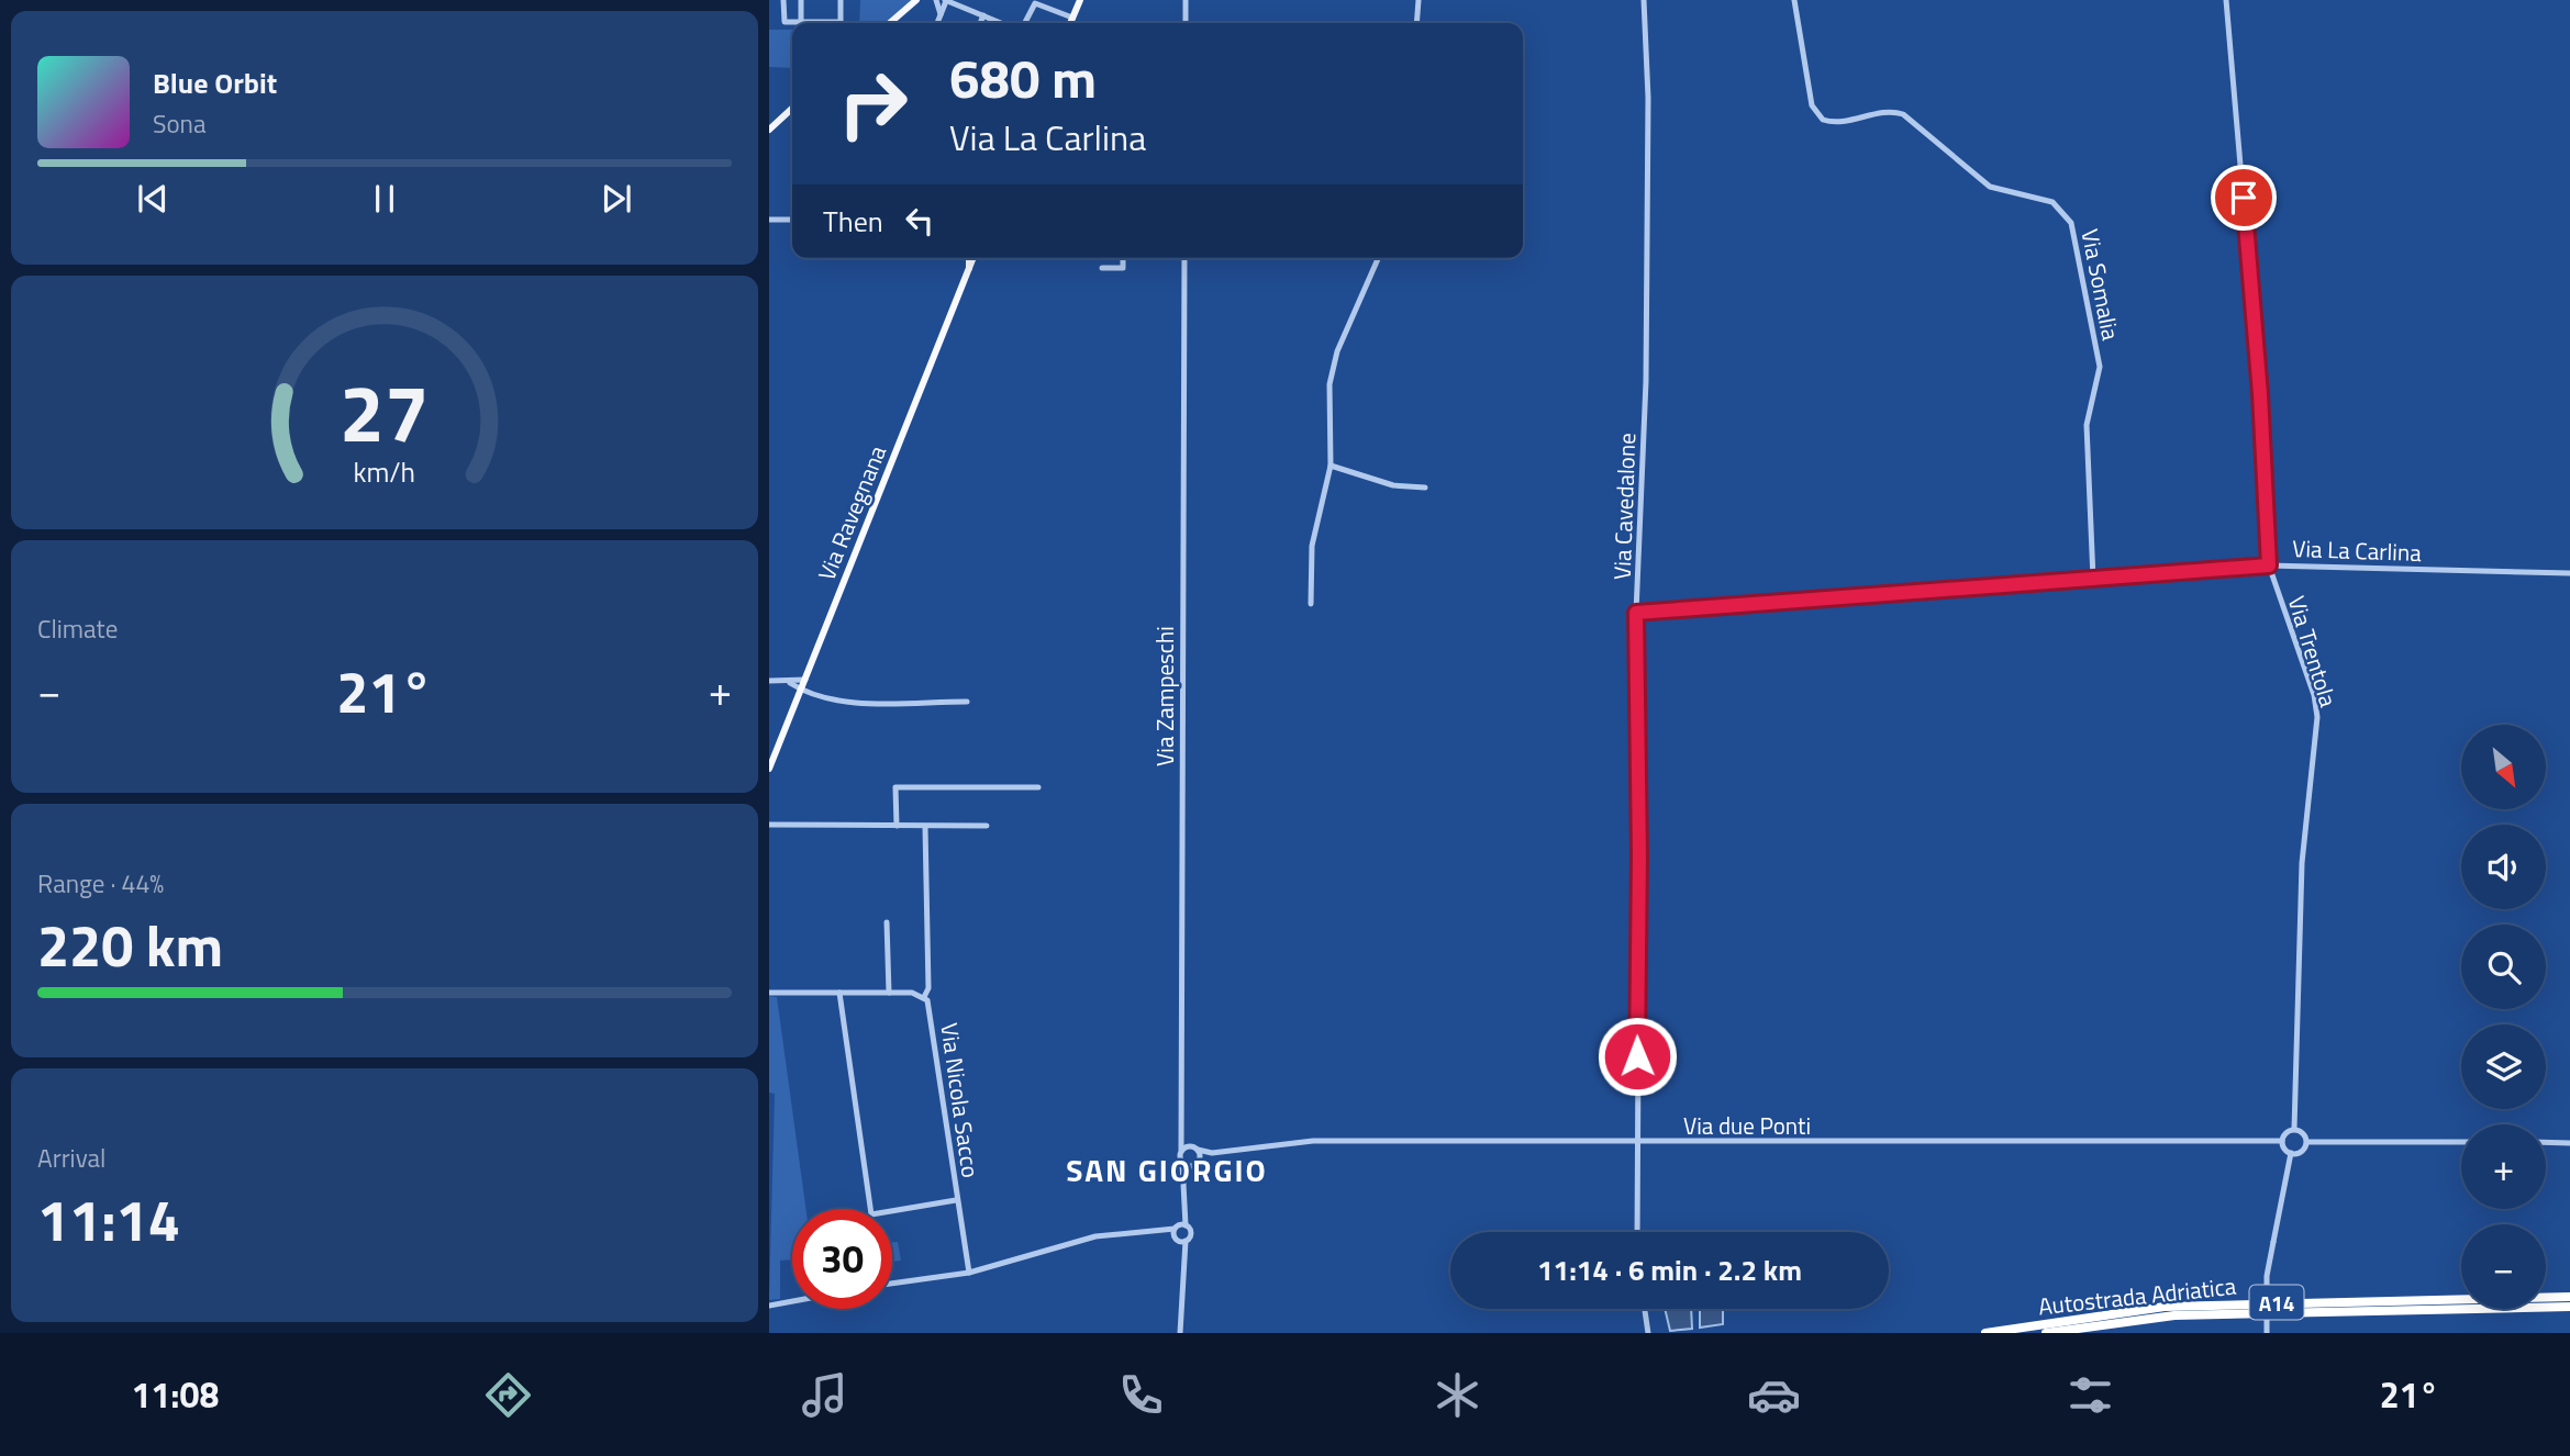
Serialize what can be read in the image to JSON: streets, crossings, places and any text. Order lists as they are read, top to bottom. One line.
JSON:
{"streets":{"highway":["Autostrada Adriatica","A14"],"main road":["Via Ravegnana"],"street":["Via Somalia","Via Cavedalone","Via La Carlina","Via Trentola","Via Zampeschi","Via Nicola Sacco","Via due Ponti"]},"crossings":[["Via Somalia","Via La Carlina"],["Via Cavedalone","Via La Carlina"],["Via Cavedalone","Via due Ponti"],["Via La Carlina","Via Trentola"],["Via Trentola","Via due Ponti"],["Via Zampeschi","Via due Ponti"]],"districts":["SAN GIORGIO"],"north":"bottom right","page":{"turn":["680 m","Via La Carlina"],"song":["Blue Orbit","Sona"],"then":"Then","tile":["Climate",["Range · 44%","220 km"],["Arrival","11:14"]],"heat":["−","21°","+"],"map_buttons":["+","−"],"limit":"30","trip":"11:14 · 6 min · 2.2 km","tabs":["11:08","21°"],"gauge":["27","km/h"]}}
